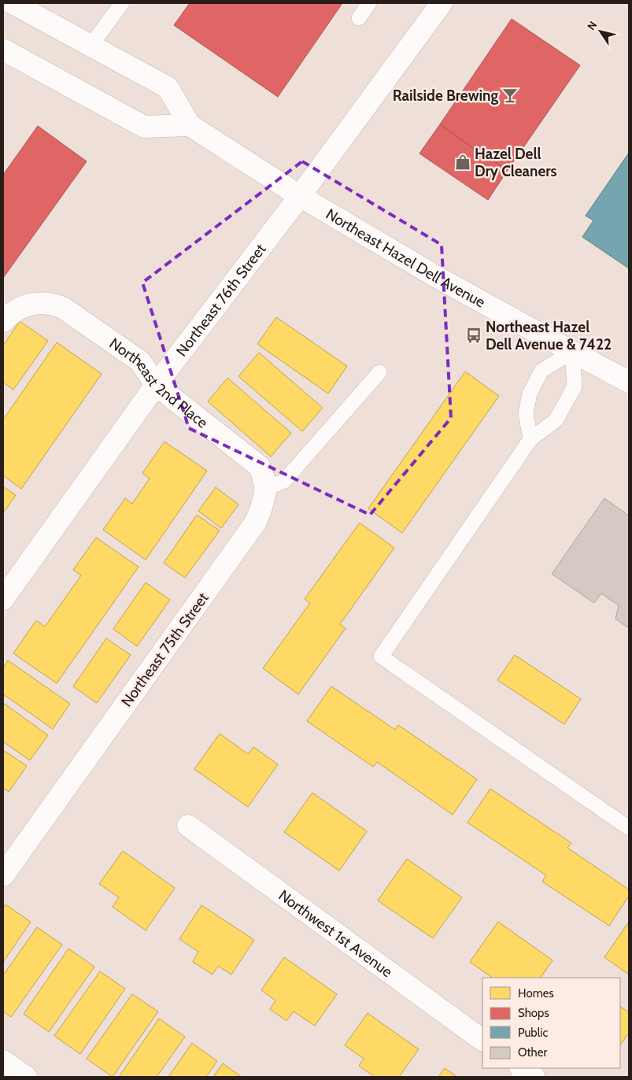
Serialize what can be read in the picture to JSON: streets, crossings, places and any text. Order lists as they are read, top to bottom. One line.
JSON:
{"streets":{"street":["Northeast Hazel Dell Avenue","Northeast 76th Street","Northeast 2nd Place","Northeast 75th Street","Northwest 1st Avenue"]},"crossings":[["Northeast Hazel Dell Avenue","Northeast 76th Street"],["Northeast 76th Street","Northeast 2nd Place"],["Northeast 2nd Place","Northeast 75th Street"]],"places":{"bar":["Railside Brewing"],"shop":["Hazel Dell Dry Cleaners"],"bus stop":["Northeast Hazel Dell Avenue & 7422"]},"legend":["Homes","Shops","Public","Other"],"north":"top left"}
